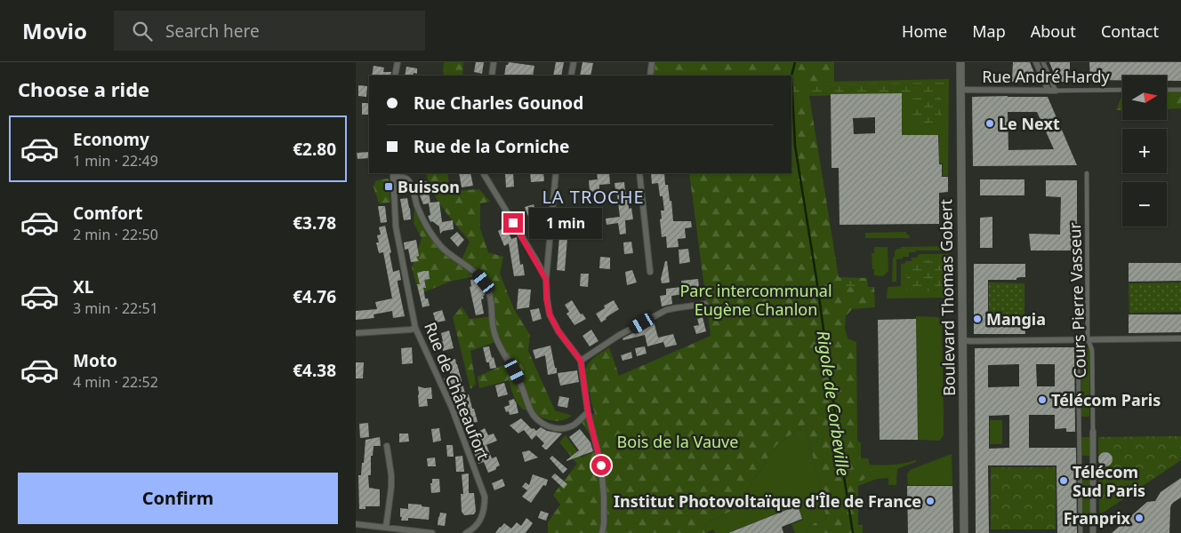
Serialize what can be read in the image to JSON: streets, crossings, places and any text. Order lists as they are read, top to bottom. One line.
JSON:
{"streets":{"main road":["Boulevard Thomas Gobert"],"street":["Rue André Hardy","Cours Pierre Vasseur","Rue de Châteaufort"]},"crossings":[["Rue André Hardy","Boulevard Thomas Gobert"]],"districts":["LA TROCHE"],"water":["Rigole de Corbeville"],"parks":["Parc intercommunal Eugène Chanlon","Bois de la Vauve"],"places":{"other":["Le Next","Mangia","Télécom Paris","Télécom Sud Paris","Institut Photovoltaïque d'Île de France","Franprix"],"transit":["Buisson"]},"north":"right","page":{"header":"Movio","search":"Search here","nav":["Home","Map","About","Contact"],"heading":"Choose a ride","map_buttons":["+","−"],"banner":["Rue Charles Gounod","Rue de la Corniche"],"list":[{"name":"Economy","note":"1 min · 22:49","value":"€2.80"},{"name":"Comfort","note":"2 min · 22:50","value":"€3.78"},{"name":"XL","note":"3 min · 22:51","value":"€4.76"},{"name":"Moto","note":"4 min · 22:52","value":"€4.38"}],"bubble":"1 min","buttons":"Confirm"}}
